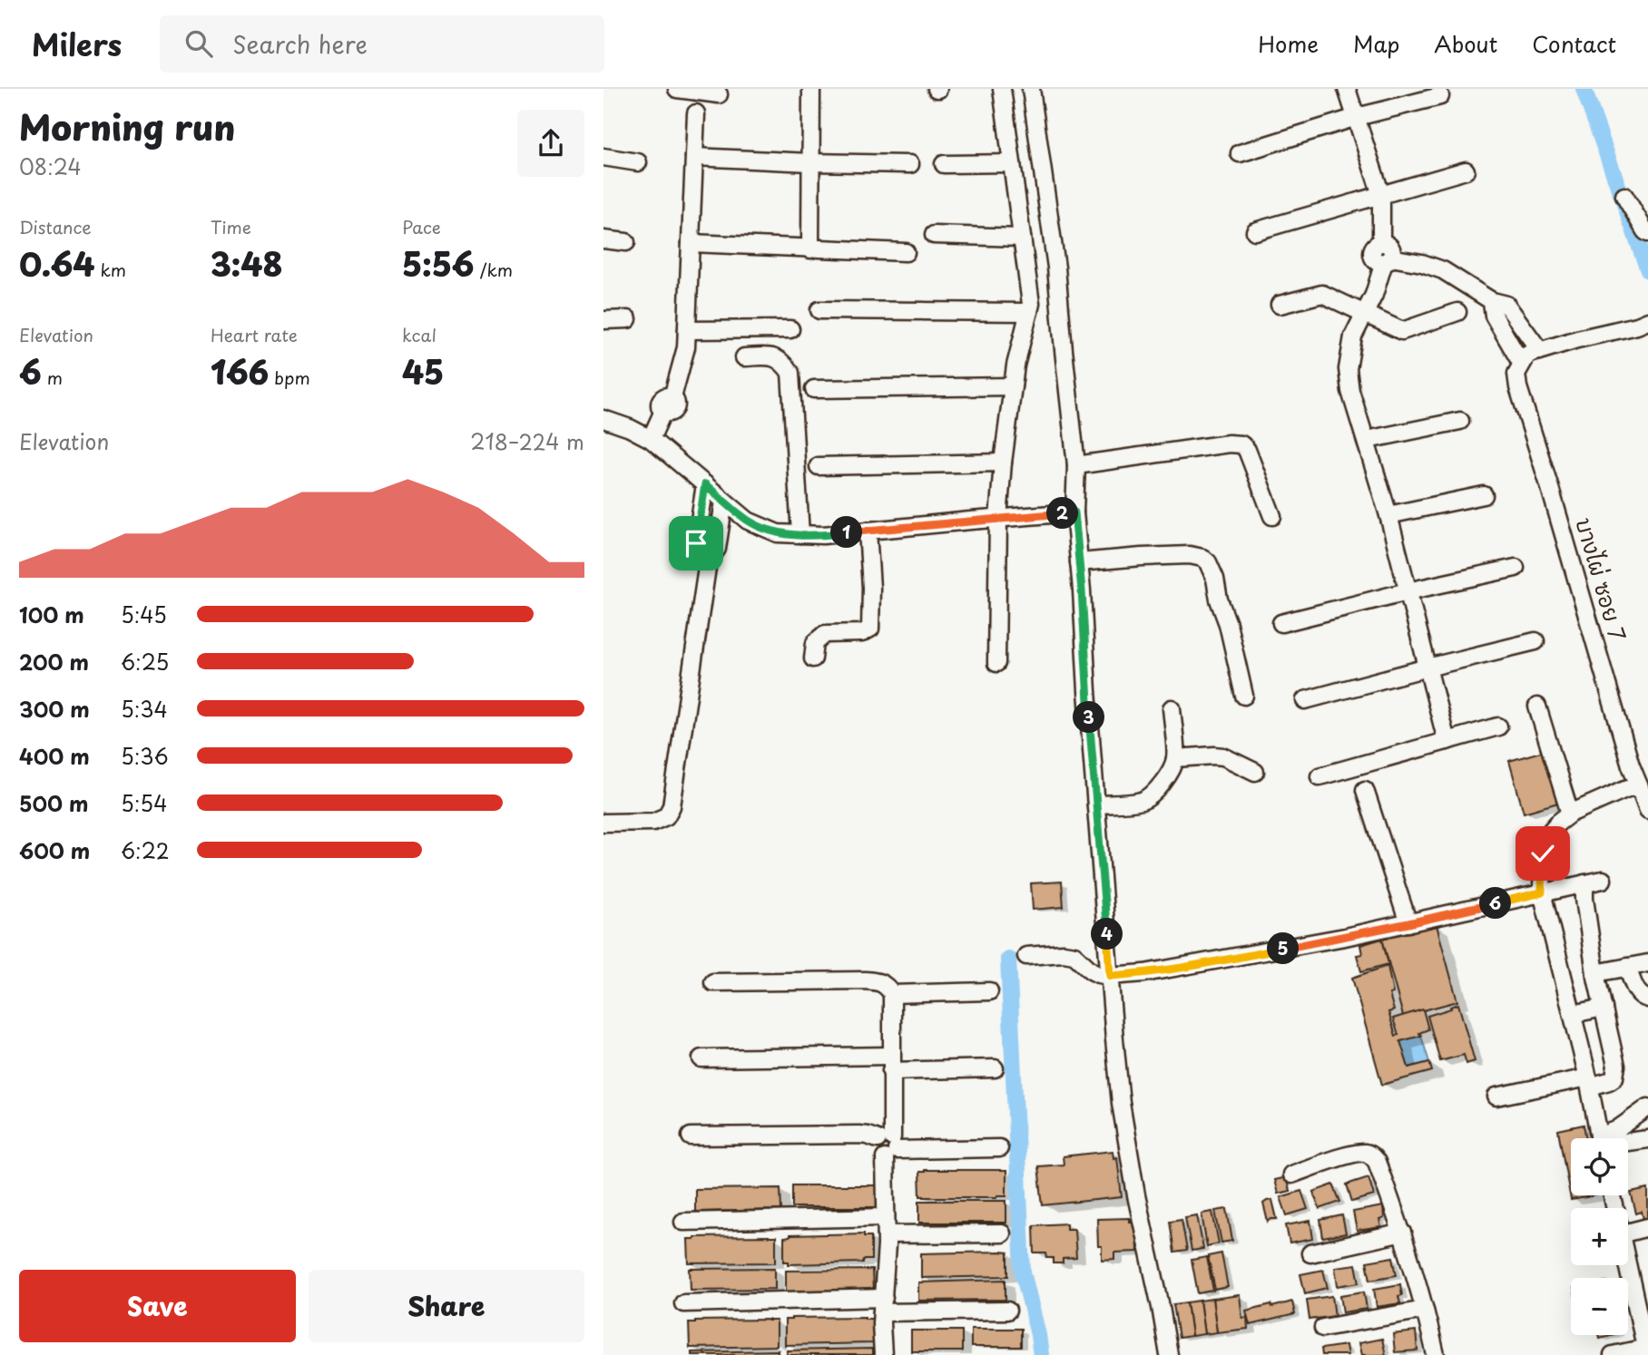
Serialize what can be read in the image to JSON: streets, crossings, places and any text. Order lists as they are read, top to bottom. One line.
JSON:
{"streets":{"street":["บางไผ่ ซอย 7"]},"page":{"header":"Milers","search":"Search here","nav":["Home","Map","About","Contact"],"heading":["Morning run","08:24"],"stats":[["Distance","0.64 km"],["Time","3:48"],["Pace","5:56 /km"],["Elevation","6 m"],["Heart rate","166 bpm"],["kcal","45"]],"chart":["Elevation","218–224 m"],"pins":["2","1","3","6","4","5"],"list":[{"name":"100 m","note":"5:45"},{"name":"200 m","note":"6:25"},{"name":"300 m","note":"5:34"},{"name":"400 m","note":"5:36"},{"name":"500 m","note":"5:54"},{"name":"600 m","note":"6:22"}],"map_buttons":["+","−"],"buttons":["Save","Share"]}}
